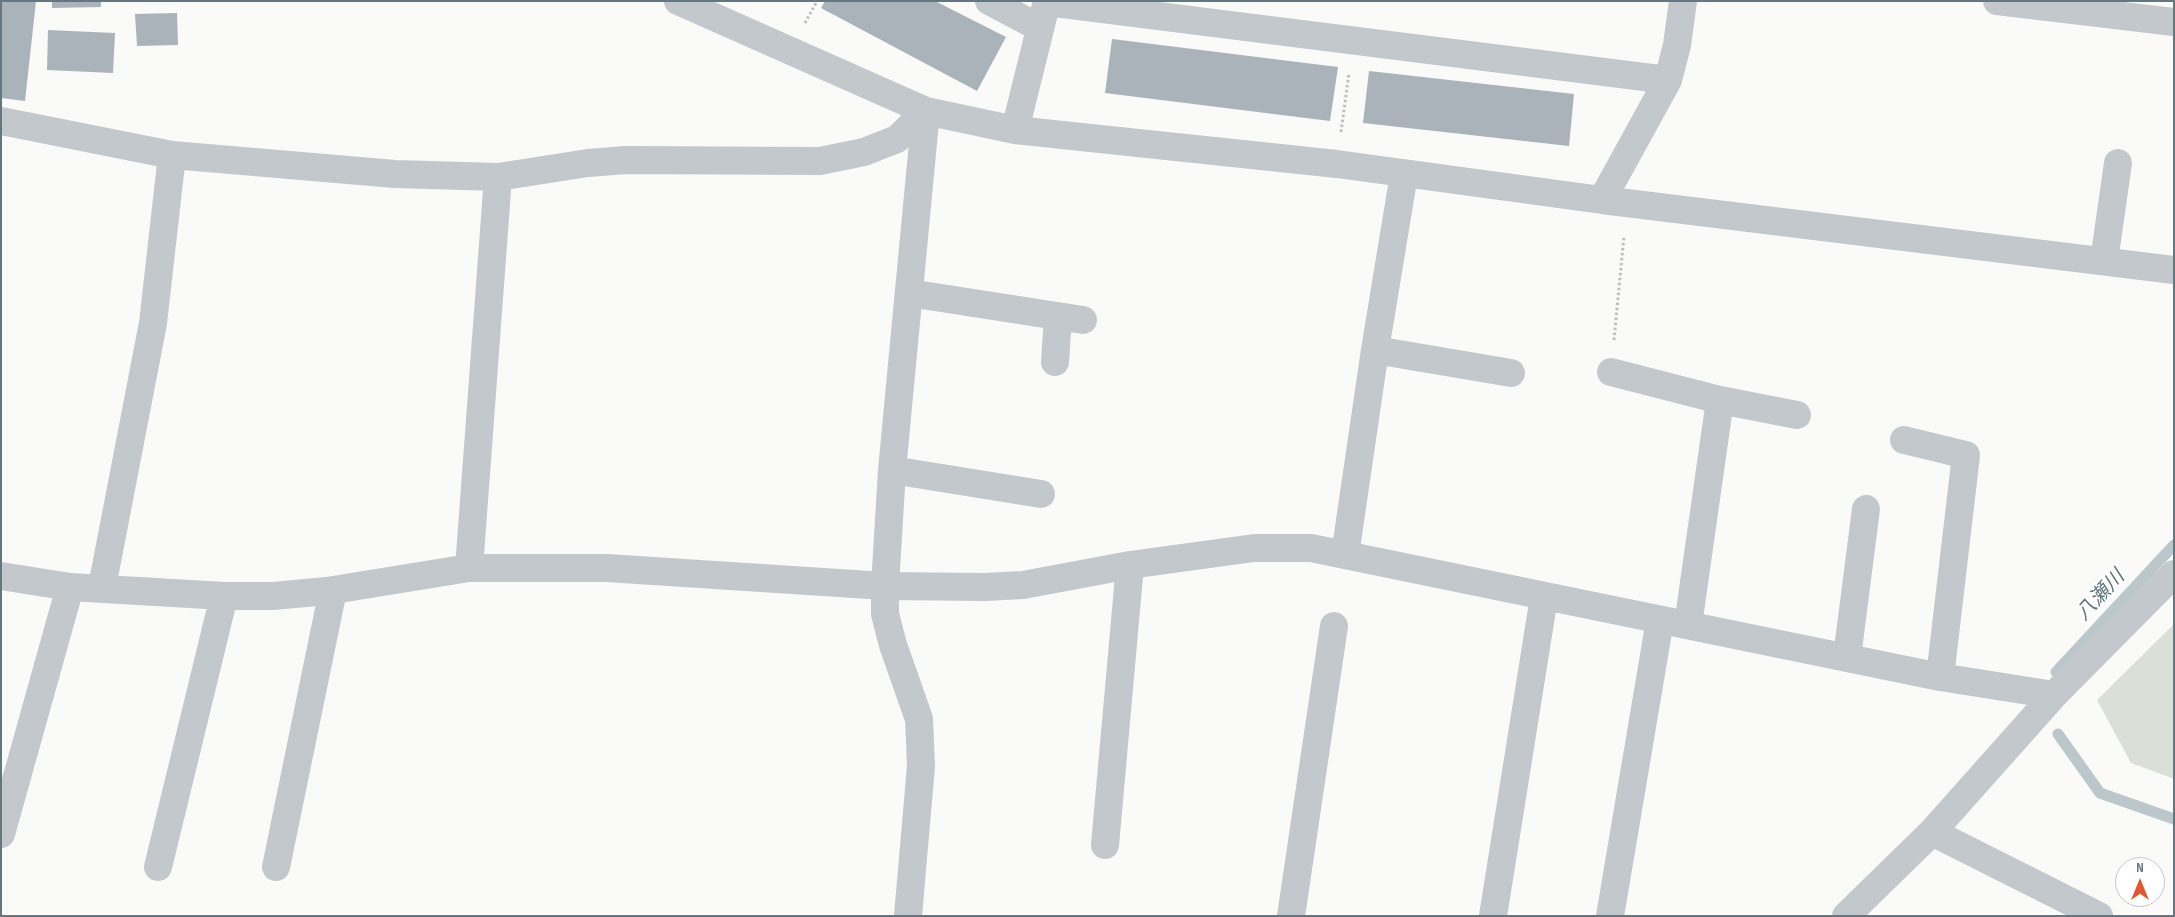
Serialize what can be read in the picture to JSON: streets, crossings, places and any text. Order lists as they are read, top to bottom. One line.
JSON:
{"water":["八瀬川"],"north":"top"}
